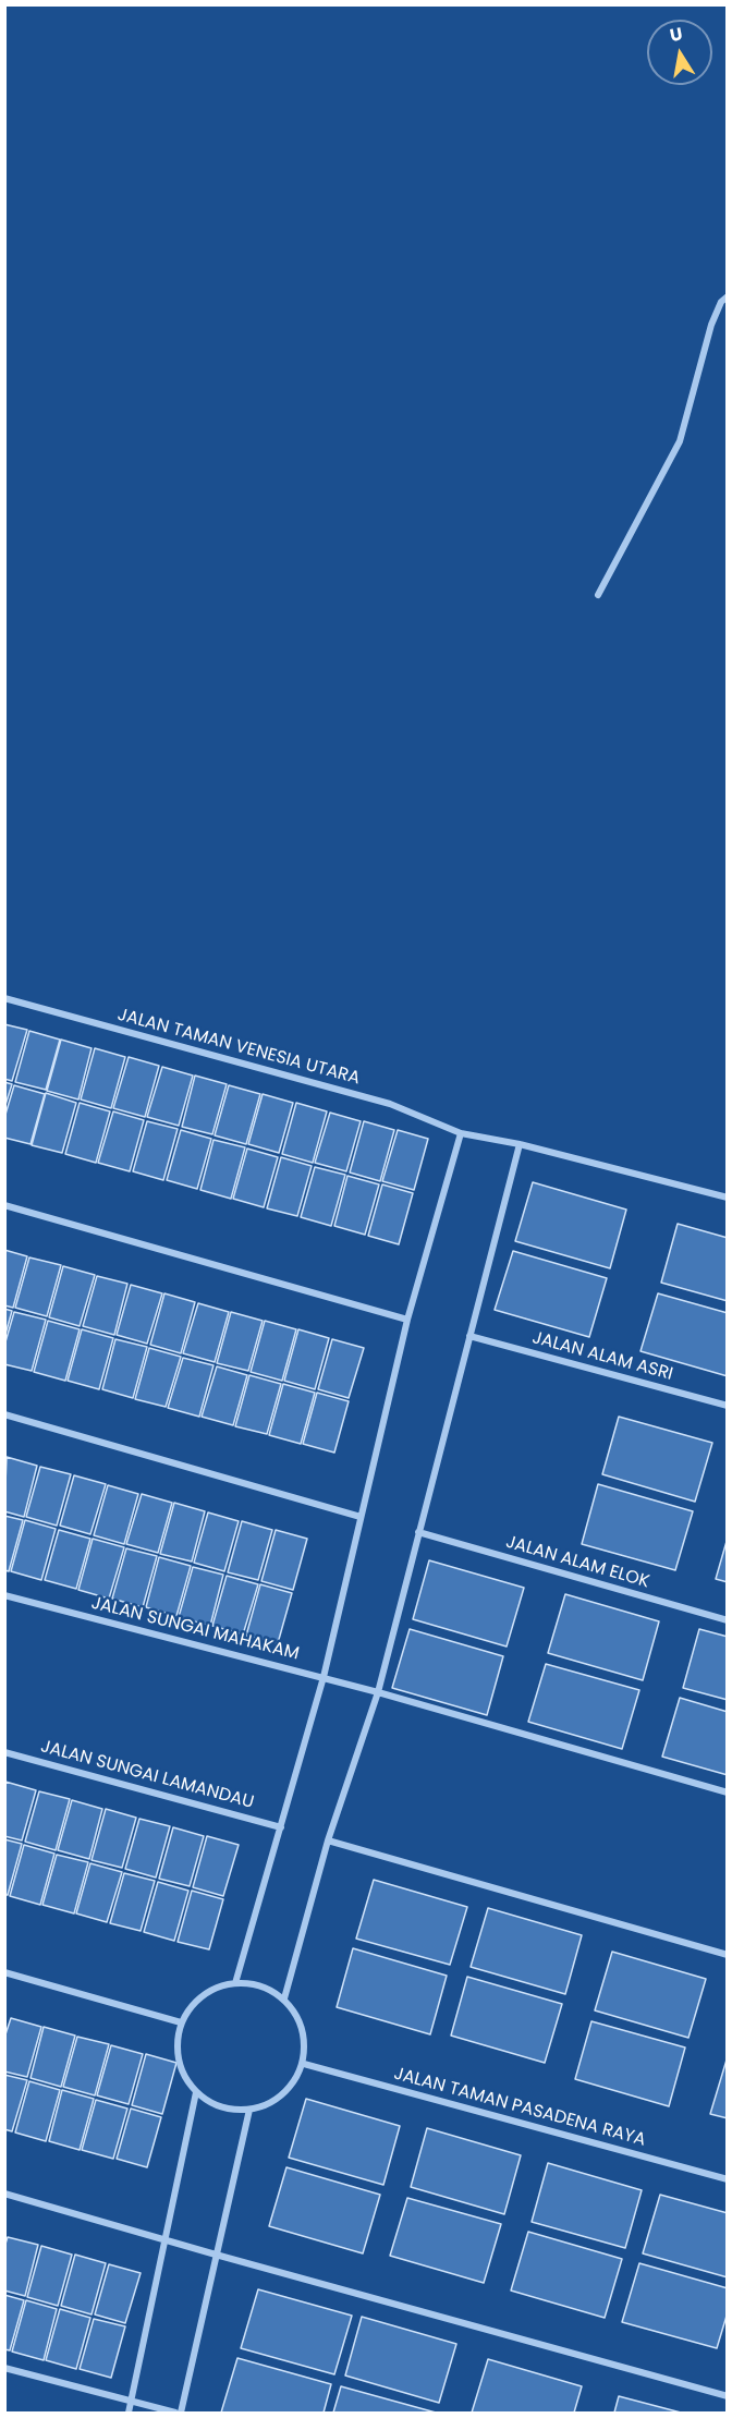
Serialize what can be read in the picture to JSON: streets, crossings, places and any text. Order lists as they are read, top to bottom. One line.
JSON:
{"streets":{"street":["JALAN TAMAN VENESIA UTARA","JALAN ALAM ASRI","JALAN ALAM ELOK","JALAN SUNGAI MAHAKAM","JALAN SUNGAI LAMANDAU","JALAN TAMAN PASADENA RAYA"]},"north":"top"}
